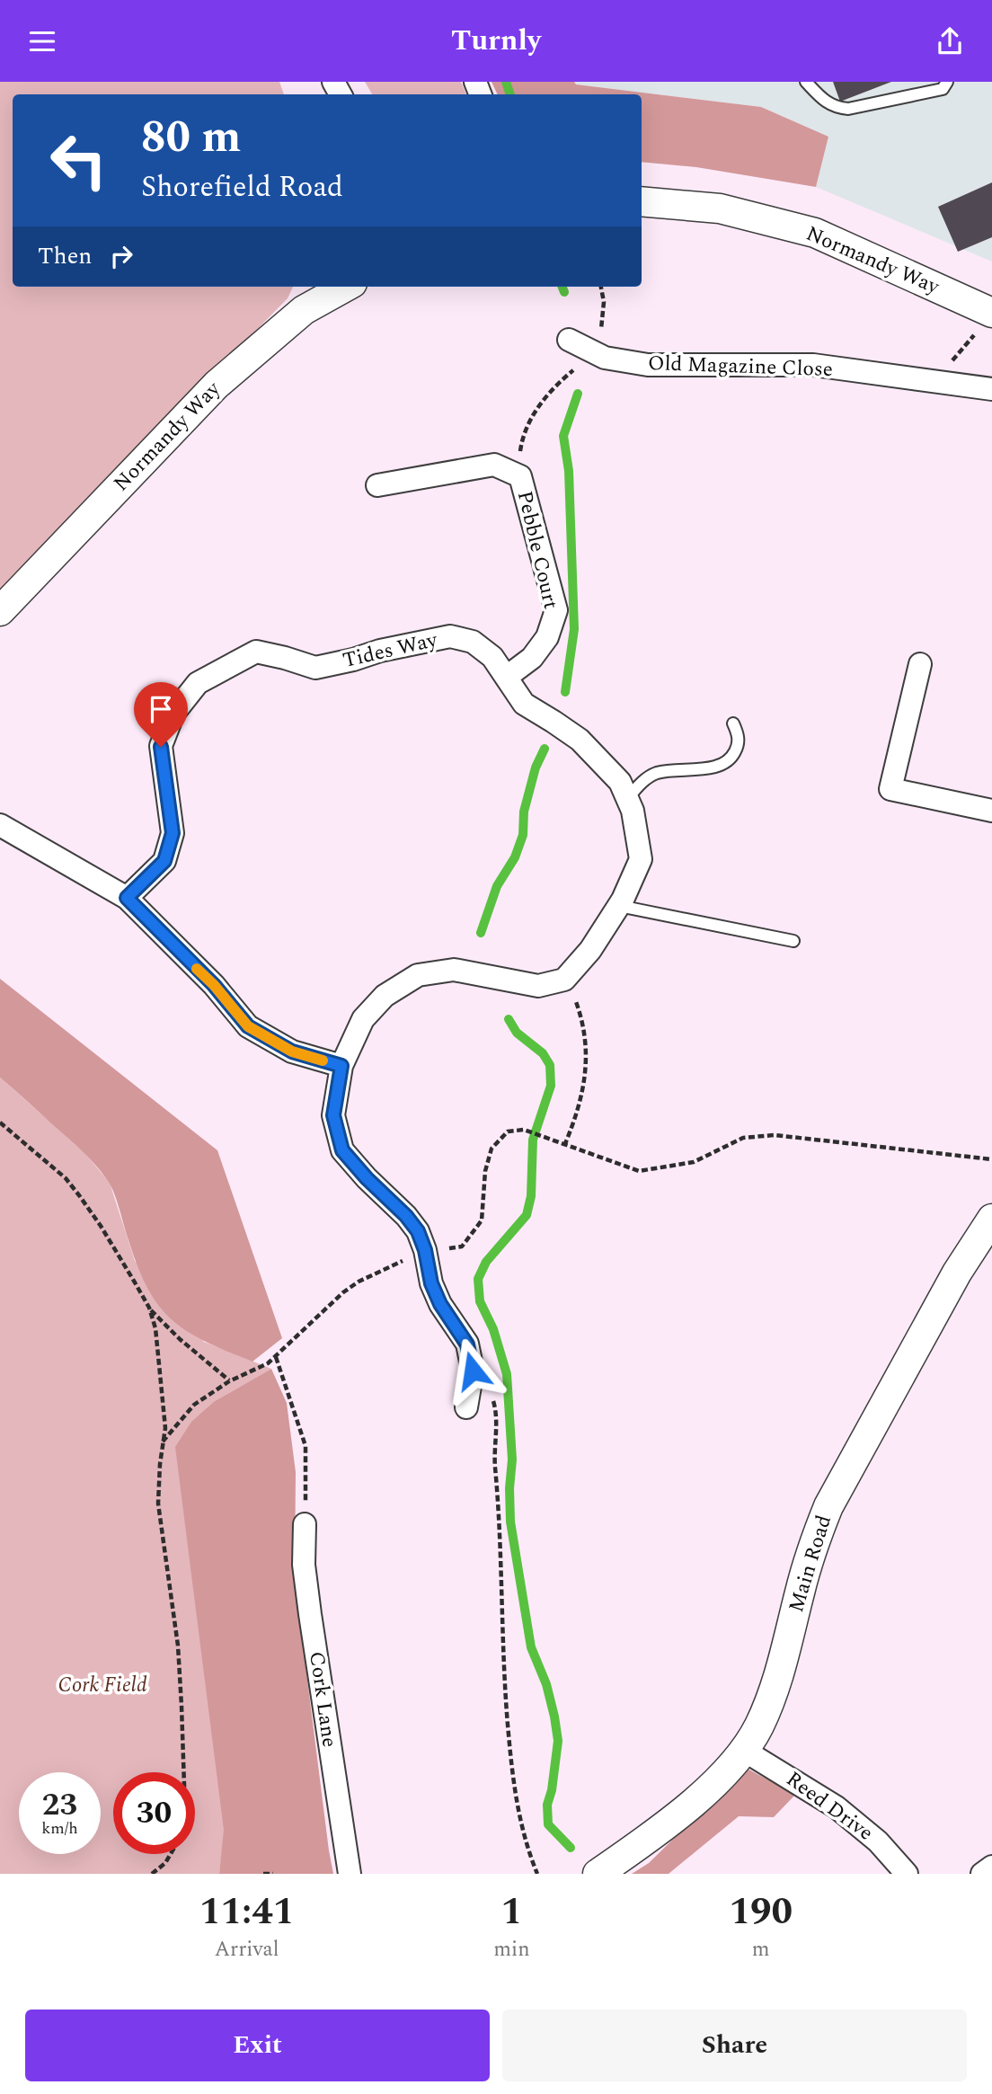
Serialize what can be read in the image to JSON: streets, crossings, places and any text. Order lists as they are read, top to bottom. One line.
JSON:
{"streets":{"street":["Normandy Way","Old Magazine Close","Pebble Court","Tides Way","Main Road","Cork Lane","Reed Drive"]},"crossings":[["Pebble Court","Tides Way"],["Main Road","Reed Drive"]],"parks":["Cork Field"],"page":{"header":"Turnly","turn":["80 m","Shorefield Road"],"then":"Then","speed":"23 km/h","limit":"30","eta":["11:41","Arrival","1","min","190","m"],"buttons":["Exit","Share"]}}
